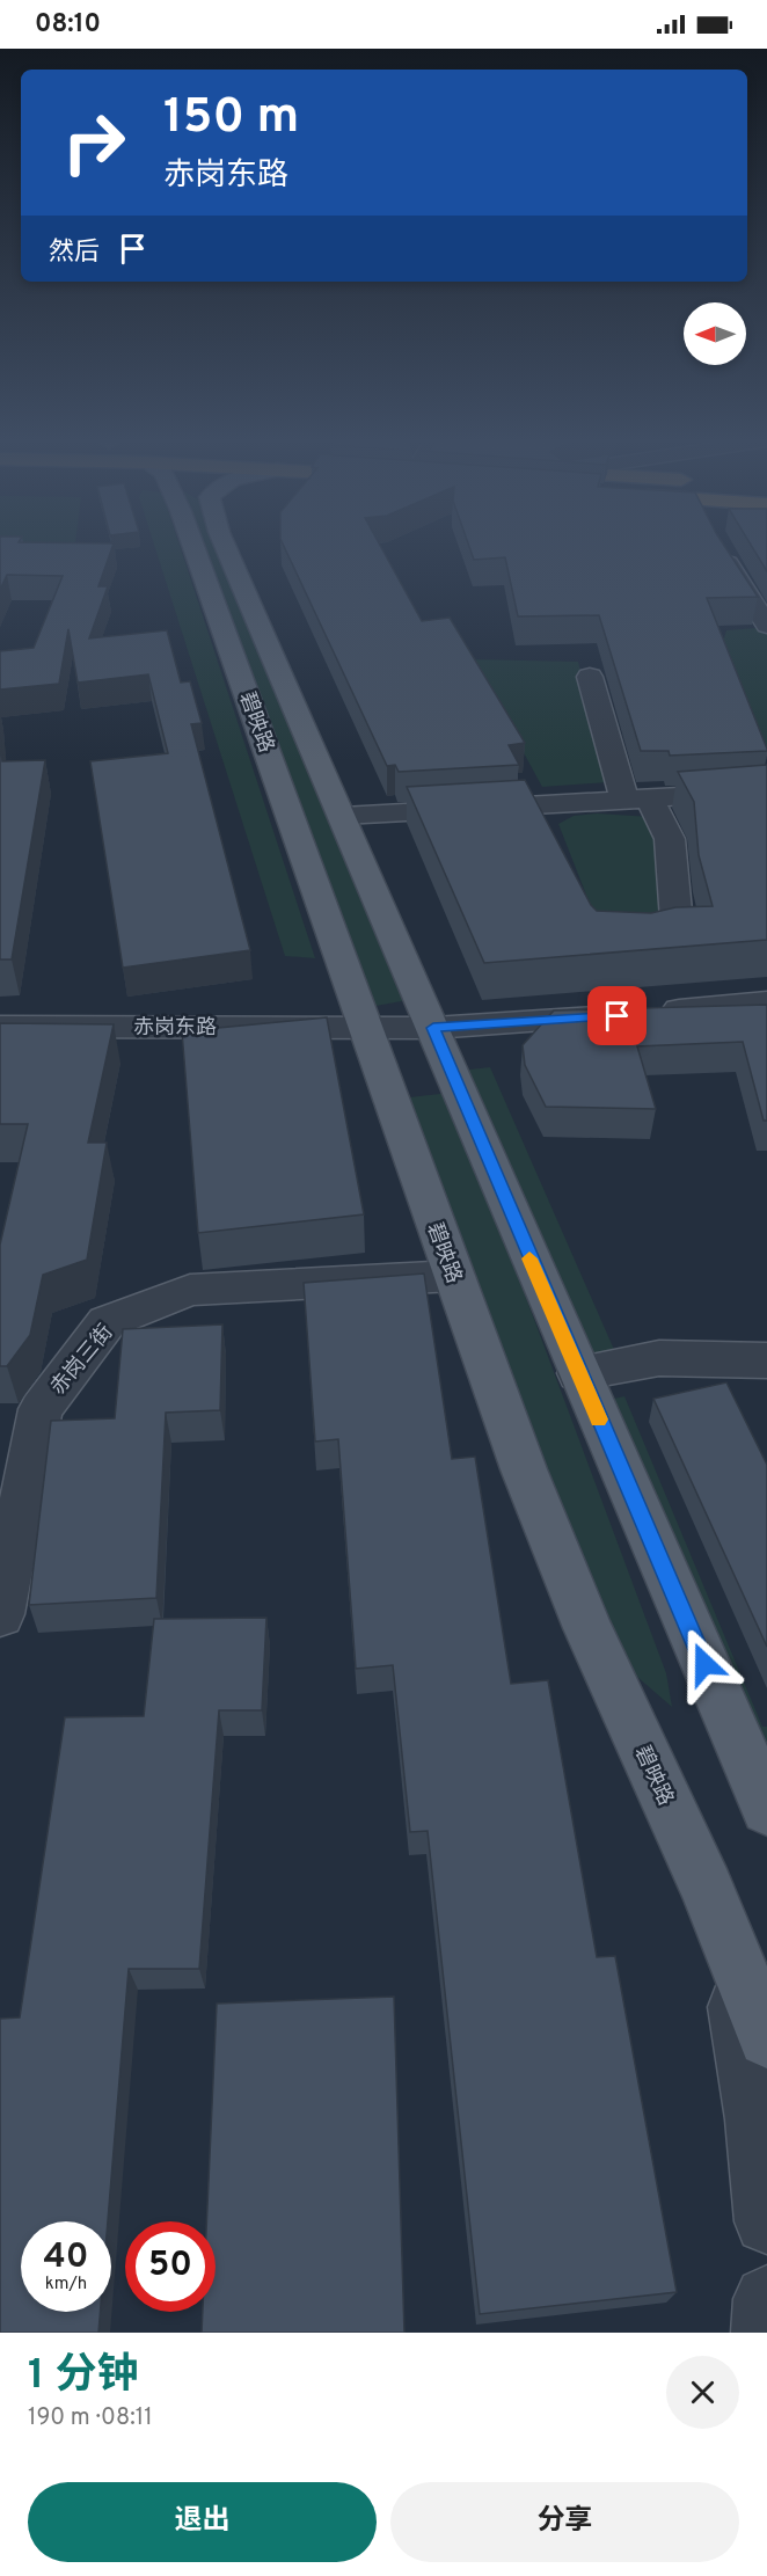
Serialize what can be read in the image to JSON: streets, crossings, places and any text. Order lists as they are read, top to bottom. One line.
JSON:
{"streets":{"main road":["碧映路"],"street":["赤岗东路","赤岗三街"]},"crossings":[["碧映路","赤岗东路"],["碧映路","赤岗三街"]],"north":"left","page":{"status":"08:10","turn":["150 m","赤岗东路"],"then":"然后","speed":"40 km/h","limit":"50","heading":["1 分钟","190 m · 08:11"],"buttons":["退出","分享"]}}
